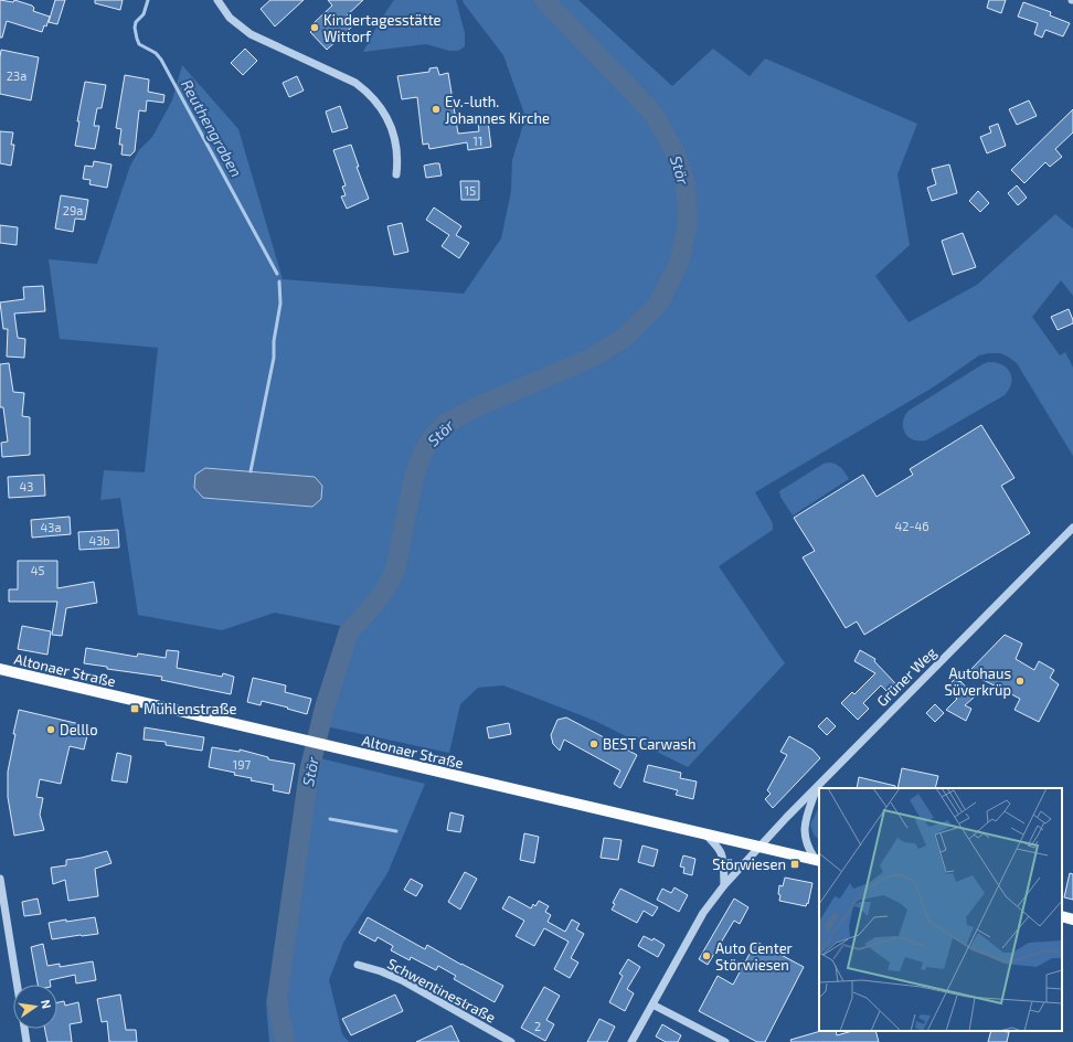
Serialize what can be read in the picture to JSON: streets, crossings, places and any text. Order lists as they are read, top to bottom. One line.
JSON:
{"streets":{"main road":["Altonaer Straße"],"street":["Grüner Weg","Schwentinestraße"]},"crossings":[["Altonaer Straße","Grüner Weg"]],"water":["Reuthengraben","Stör"],"places":{"other":["Kindertagesstätte Wittorf","Ev.-luth. Johannes Kirche","Autohaus Süverkrüp","Delllo","BEST Carwash","Auto Center Störwiesen"],"transit":["Mühlenstraße","Störwiesen"]},"house_numbers":["23a","11","15","29a","43","42-46","43a","43b","45","197","2"],"north":"right"}
